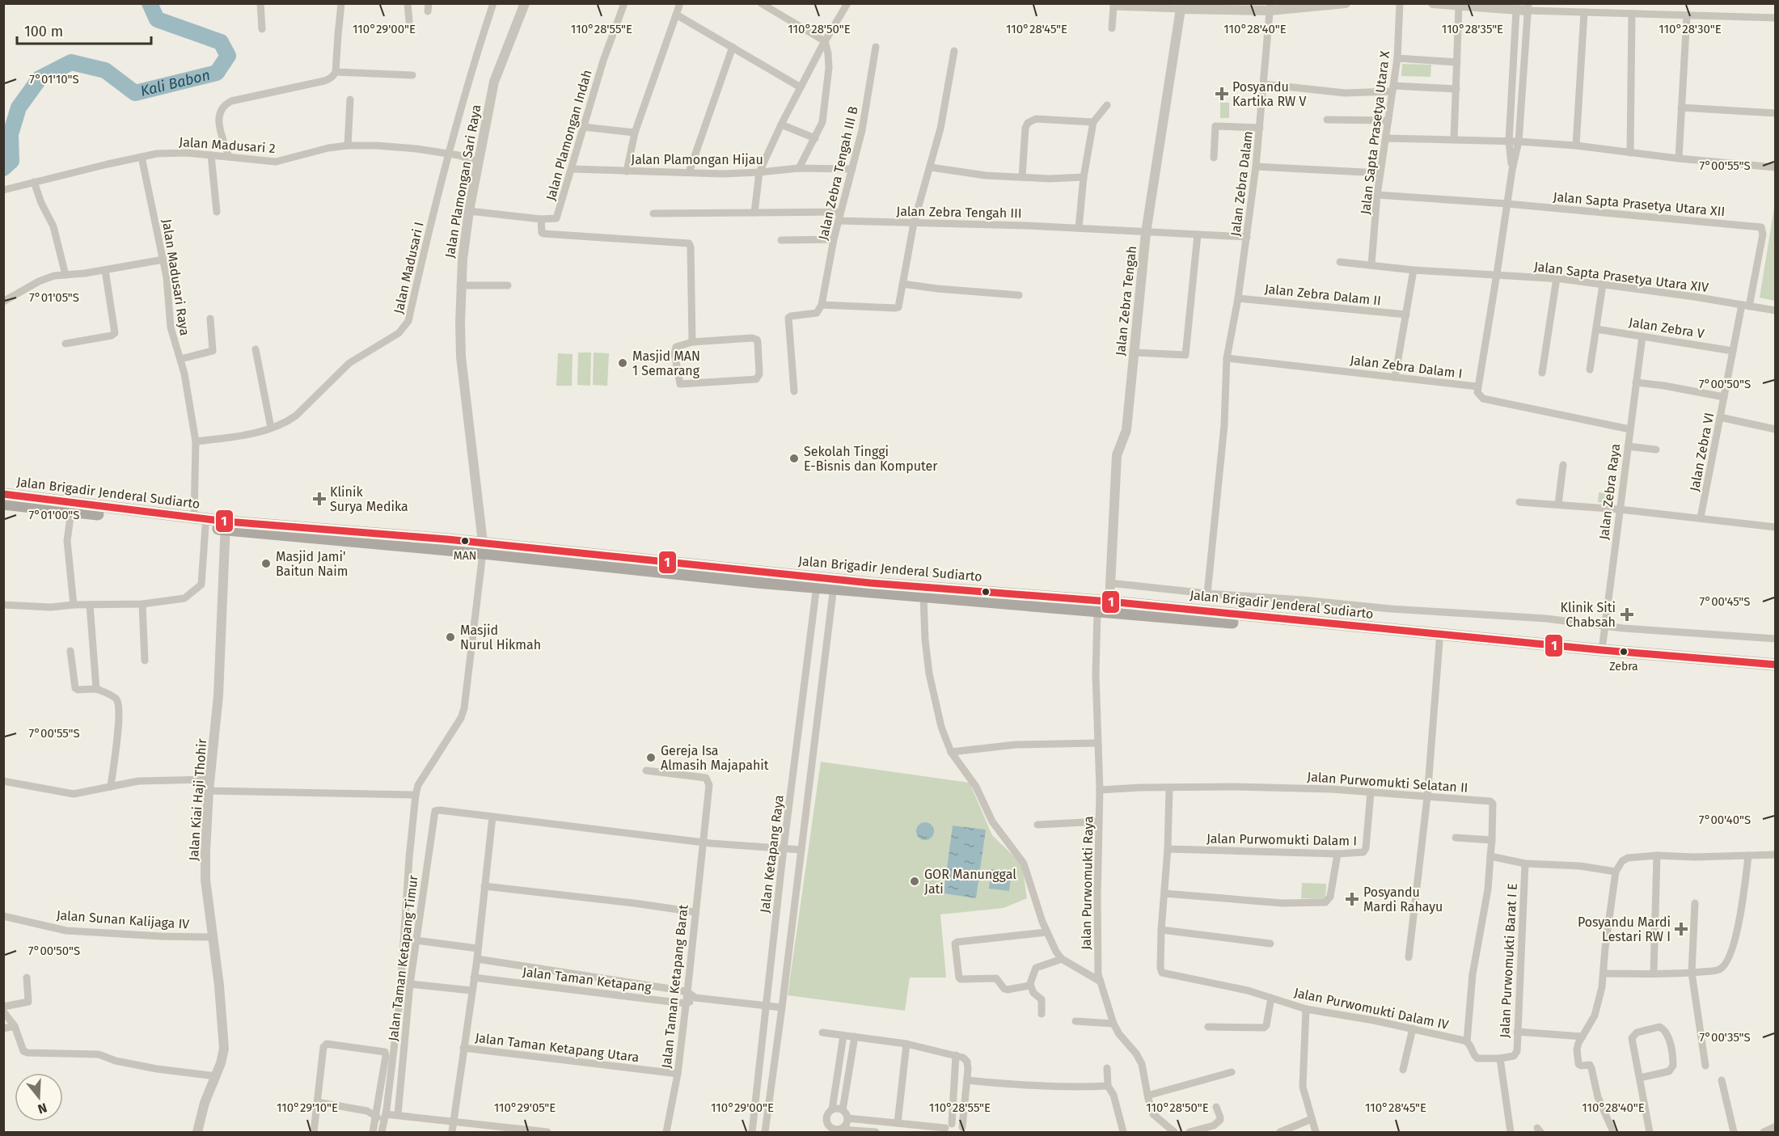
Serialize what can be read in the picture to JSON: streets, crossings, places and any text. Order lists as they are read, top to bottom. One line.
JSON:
{"streets":{"main road":["Jalan Brigadir Jenderal Sudiarto"],"street":["Jalan Sapta Prasetya Utara X","Jalan Plamongan Indah","Jalan Madusari 2","Jalan Plamongan Hijau","Jalan Zebra Tengah III B","Jalan Plamongan Sari Raya","Jalan Zebra Dalam","Jalan Sapta Prasetya Utara XII","Jalan Zebra Tengah III","Jalan Madusari I","Jalan Sapta Prasetya Utara XIV","Jalan Madusari Raya","Jalan Zebra Dalam II","Jalan Zebra Tengah","Jalan Zebra V","Jalan Zebra Dalam I","Jalan Zebra VI","Jalan Zebra Raya","Jalan Purwomukti Selatan II","Jalan Kiai Haji Thohir","Jalan Purwomukti Dalam I","Jalan Ketapang Raya","Jalan Purwomukti Raya","Jalan Sunan Kalijaga IV","Jalan Taman Ketapang Timur","Jalan Purwomukti Barat I E","Jalan Taman Ketapang","Jalan Taman Ketapang Barat","Jalan Purwomukti Dalam IV","Jalan Taman Ketapang Utara"]},"crossings":[["Jalan Sapta Prasetya Utara X","Jalan Sapta Prasetya Utara XIV"],["Jalan Plamongan Indah","Jalan Plamongan Hijau"],["Jalan Madusari 2","Jalan Plamongan Sari Raya"],["Jalan Madusari 2","Jalan Madusari I"],["Jalan Madusari 2","Jalan Madusari Raya"],["Jalan Plamongan Hijau","Jalan Zebra Tengah III B"],["Jalan Zebra Tengah III B","Jalan Zebra Tengah III"],["Jalan Plamongan Sari Raya","Jalan Brigadir Jenderal Sudiarto"],["Jalan Zebra Dalam","Jalan Zebra Tengah III"],["Jalan Zebra Dalam","Jalan Zebra Dalam II"],["Jalan Zebra Dalam","Jalan Zebra Dalam I"],["Jalan Sapta Prasetya Utara XII","Jalan Zebra VI"],["Jalan Zebra Tengah III","Jalan Zebra Tengah"],["Jalan Madusari I","Jalan Madusari Raya"],["Jalan Sapta Prasetya Utara XIV","Jalan Zebra VI"],["Jalan Madusari Raya","Jalan Brigadir Jenderal Sudiarto"],["Jalan Zebra Tengah","Jalan Brigadir Jenderal Sudiarto"],["Jalan Zebra V","Jalan Zebra VI"],["Jalan Zebra V","Jalan Zebra Raya"],["Jalan Zebra Dalam I","Jalan Zebra Raya"],["Jalan Zebra Raya","Jalan Brigadir Jenderal Sudiarto"],["Jalan Brigadir Jenderal Sudiarto","Jalan Kiai Haji Thohir"],["Jalan Brigadir Jenderal Sudiarto","Jalan Ketapang Raya"],["Jalan Brigadir Jenderal Sudiarto","Jalan Purwomukti Raya"],["Jalan Purwomukti Selatan II","Jalan Purwomukti Dalam I"],["Jalan Purwomukti Selatan II","Jalan Purwomukti Raya"],["Jalan Purwomukti Selatan II","Jalan Purwomukti Dalam IV"],["Jalan Kiai Haji Thohir","Jalan Sunan Kalijaga IV"],["Jalan Ketapang Raya","Jalan Taman Ketapang"],["Jalan Taman Ketapang","Jalan Taman Ketapang Barat"],["Jalan Taman Ketapang Barat","Jalan Taman Ketapang Utara"]],"water":["Kali Babon"],"places":{"health":["Posyandu Kartika RW V","Klinik Surya Medika","Klinik Siti Chabsah","Posyandu Mardi Rahayu","Posyandu Mardi Lestari RW I"],"other":["Masjid MAN 1 Semarang","Sekolah Tinggi E-Bisnis dan Komputer","MAN","Masjid Jami' Baitun Naim","Masjid Nurul Hikmah","Zebra","Gereja Isa Almasih Majapahit","GOR Manunggal Jati"]},"lines":["transit line 1"],"scale_bar":"100 m","north":"bottom","coordinates":["110°29'00\"E","110°28'55\"E","110°28'50\"E","110°28'45\"E","110°28'40\"E","110°28'35\"E","110°28'30\"E","7°01'10\"S","7°00'55\"S","7°01'05\"S","7°00'50\"S","7°01'00\"S","7°00'45\"S","7°00'40\"S","7°00'35\"S","110°29'10\"E","110°29'05\"E"]}
